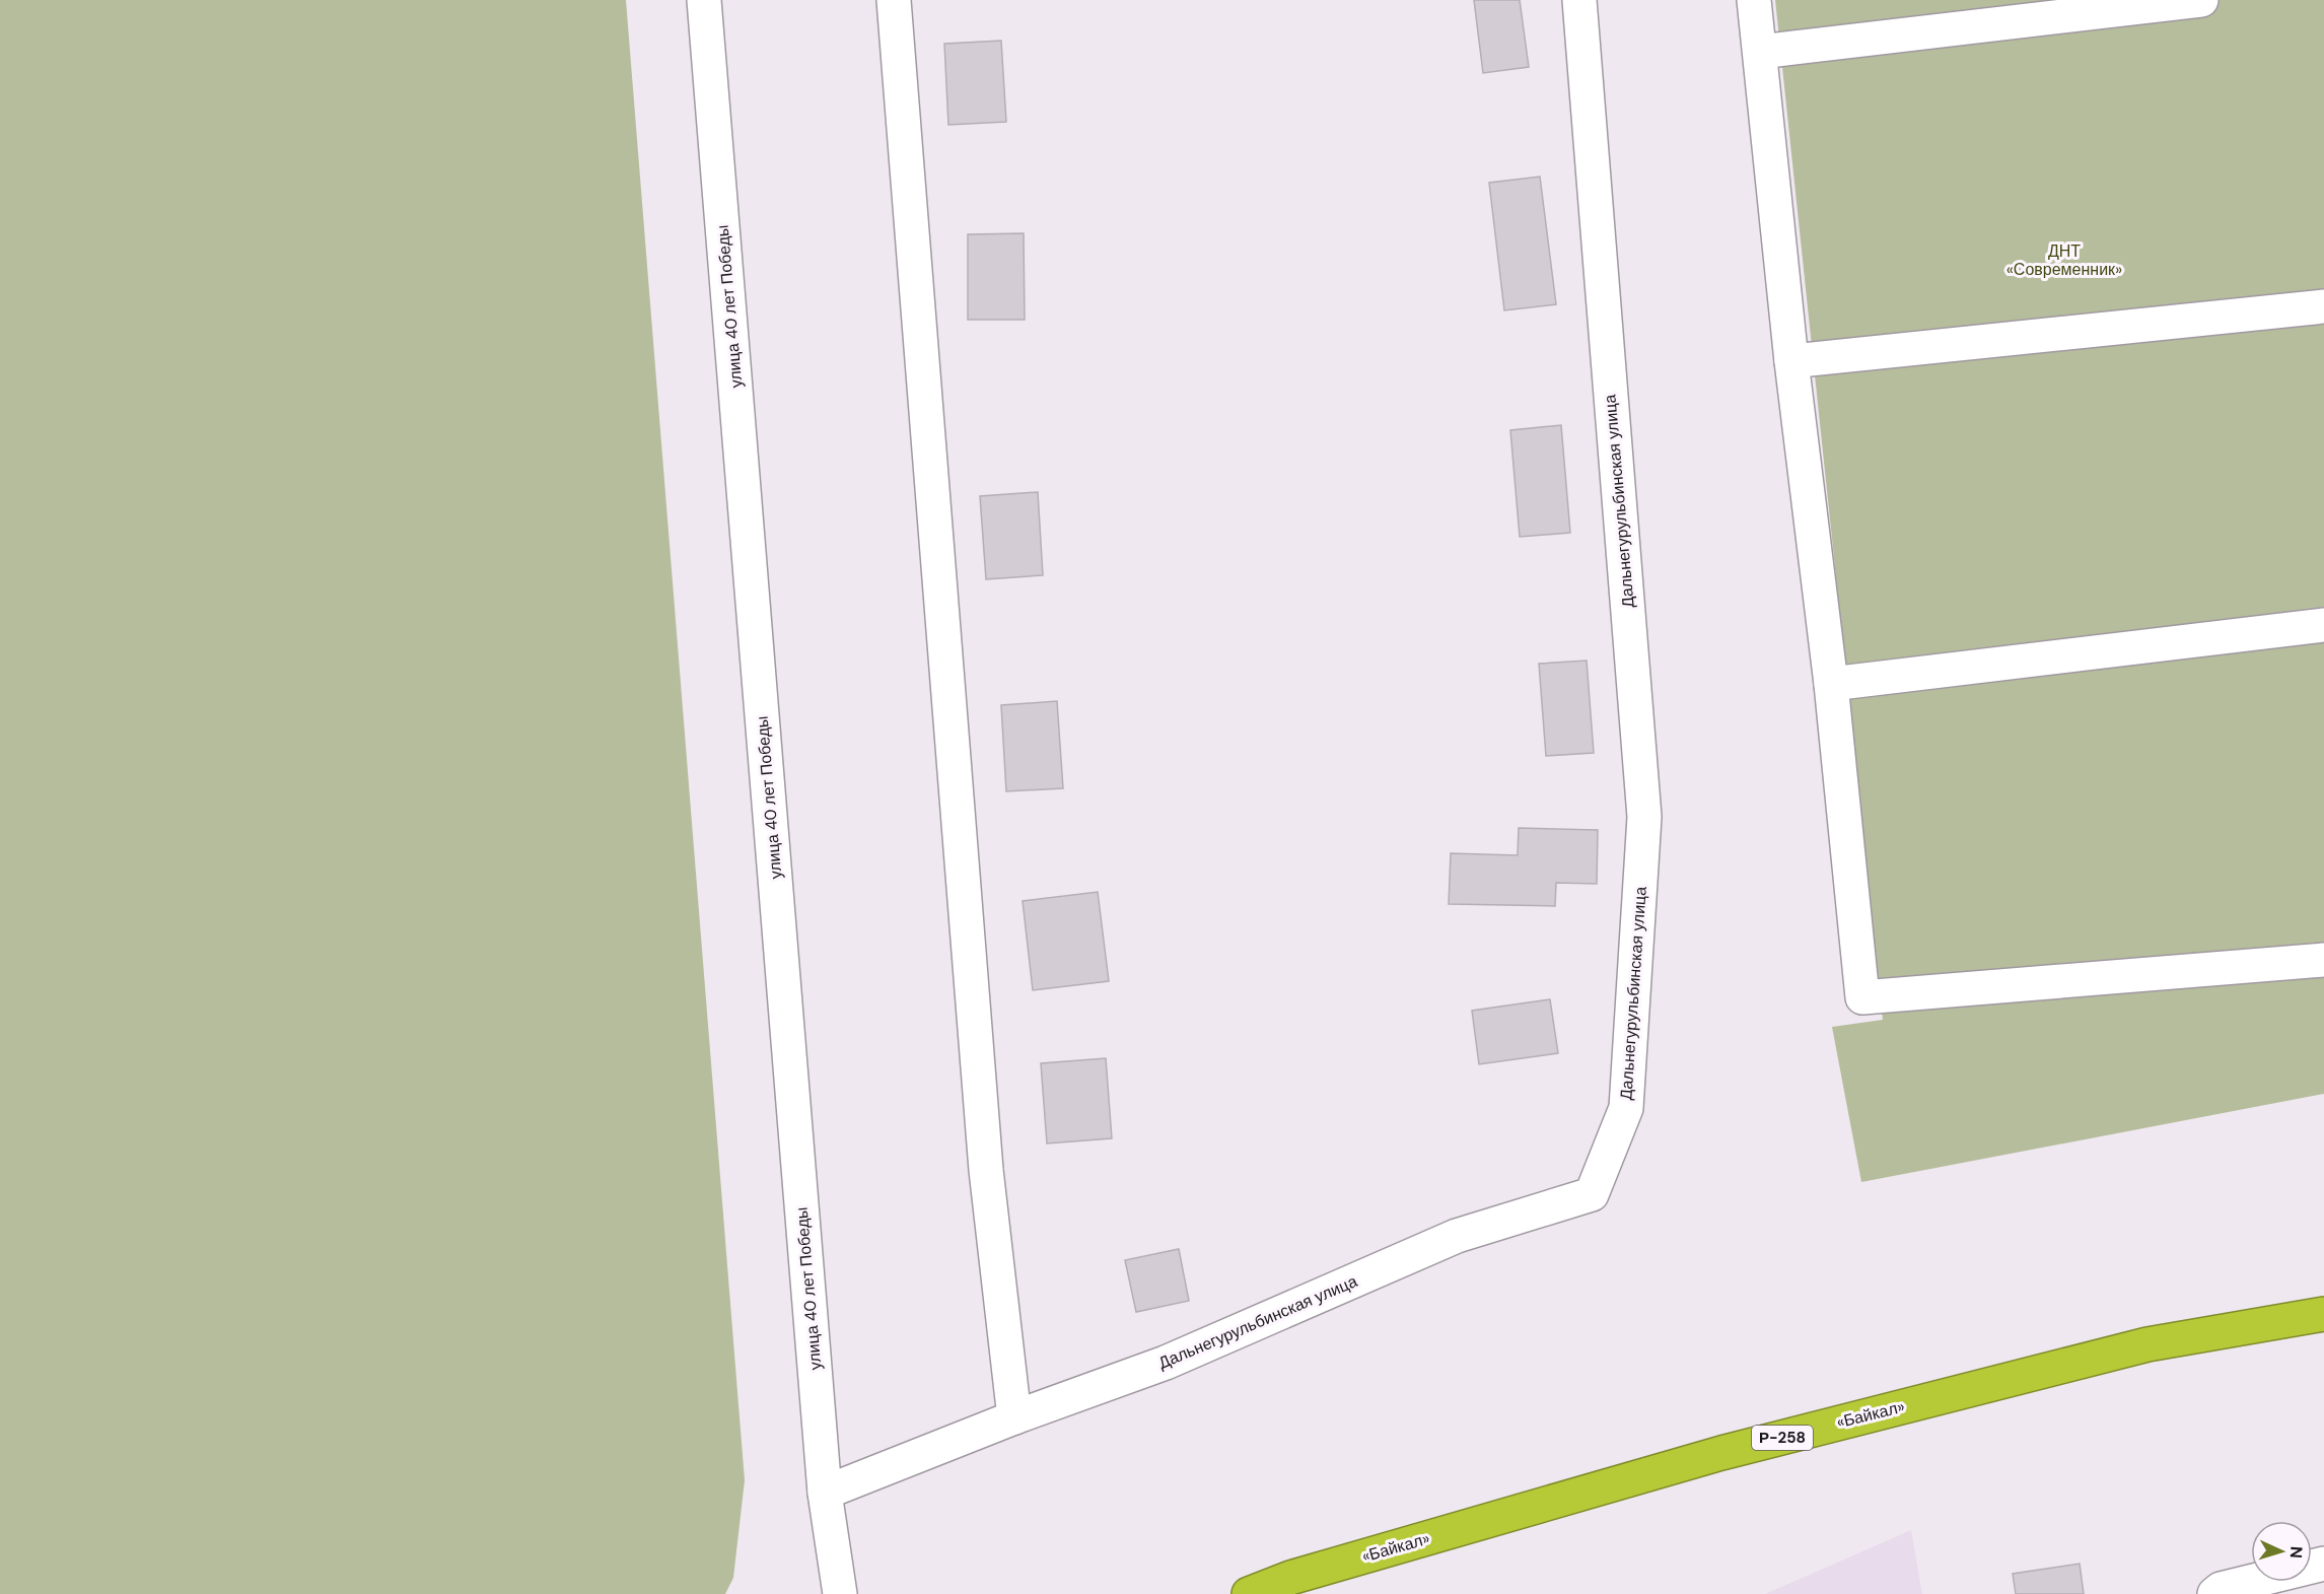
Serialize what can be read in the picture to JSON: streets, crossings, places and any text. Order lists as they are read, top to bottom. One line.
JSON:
{"streets":{"highway":["«Байкал»","Р-258"],"street":["улица 40 лет Победы","Дальнегурульбинская улица"]},"crossings":[["улица 40 лет Победы","Дальнегурульбинская улица"]],"parks":["ДНТ «Современник»"],"north":"right"}
